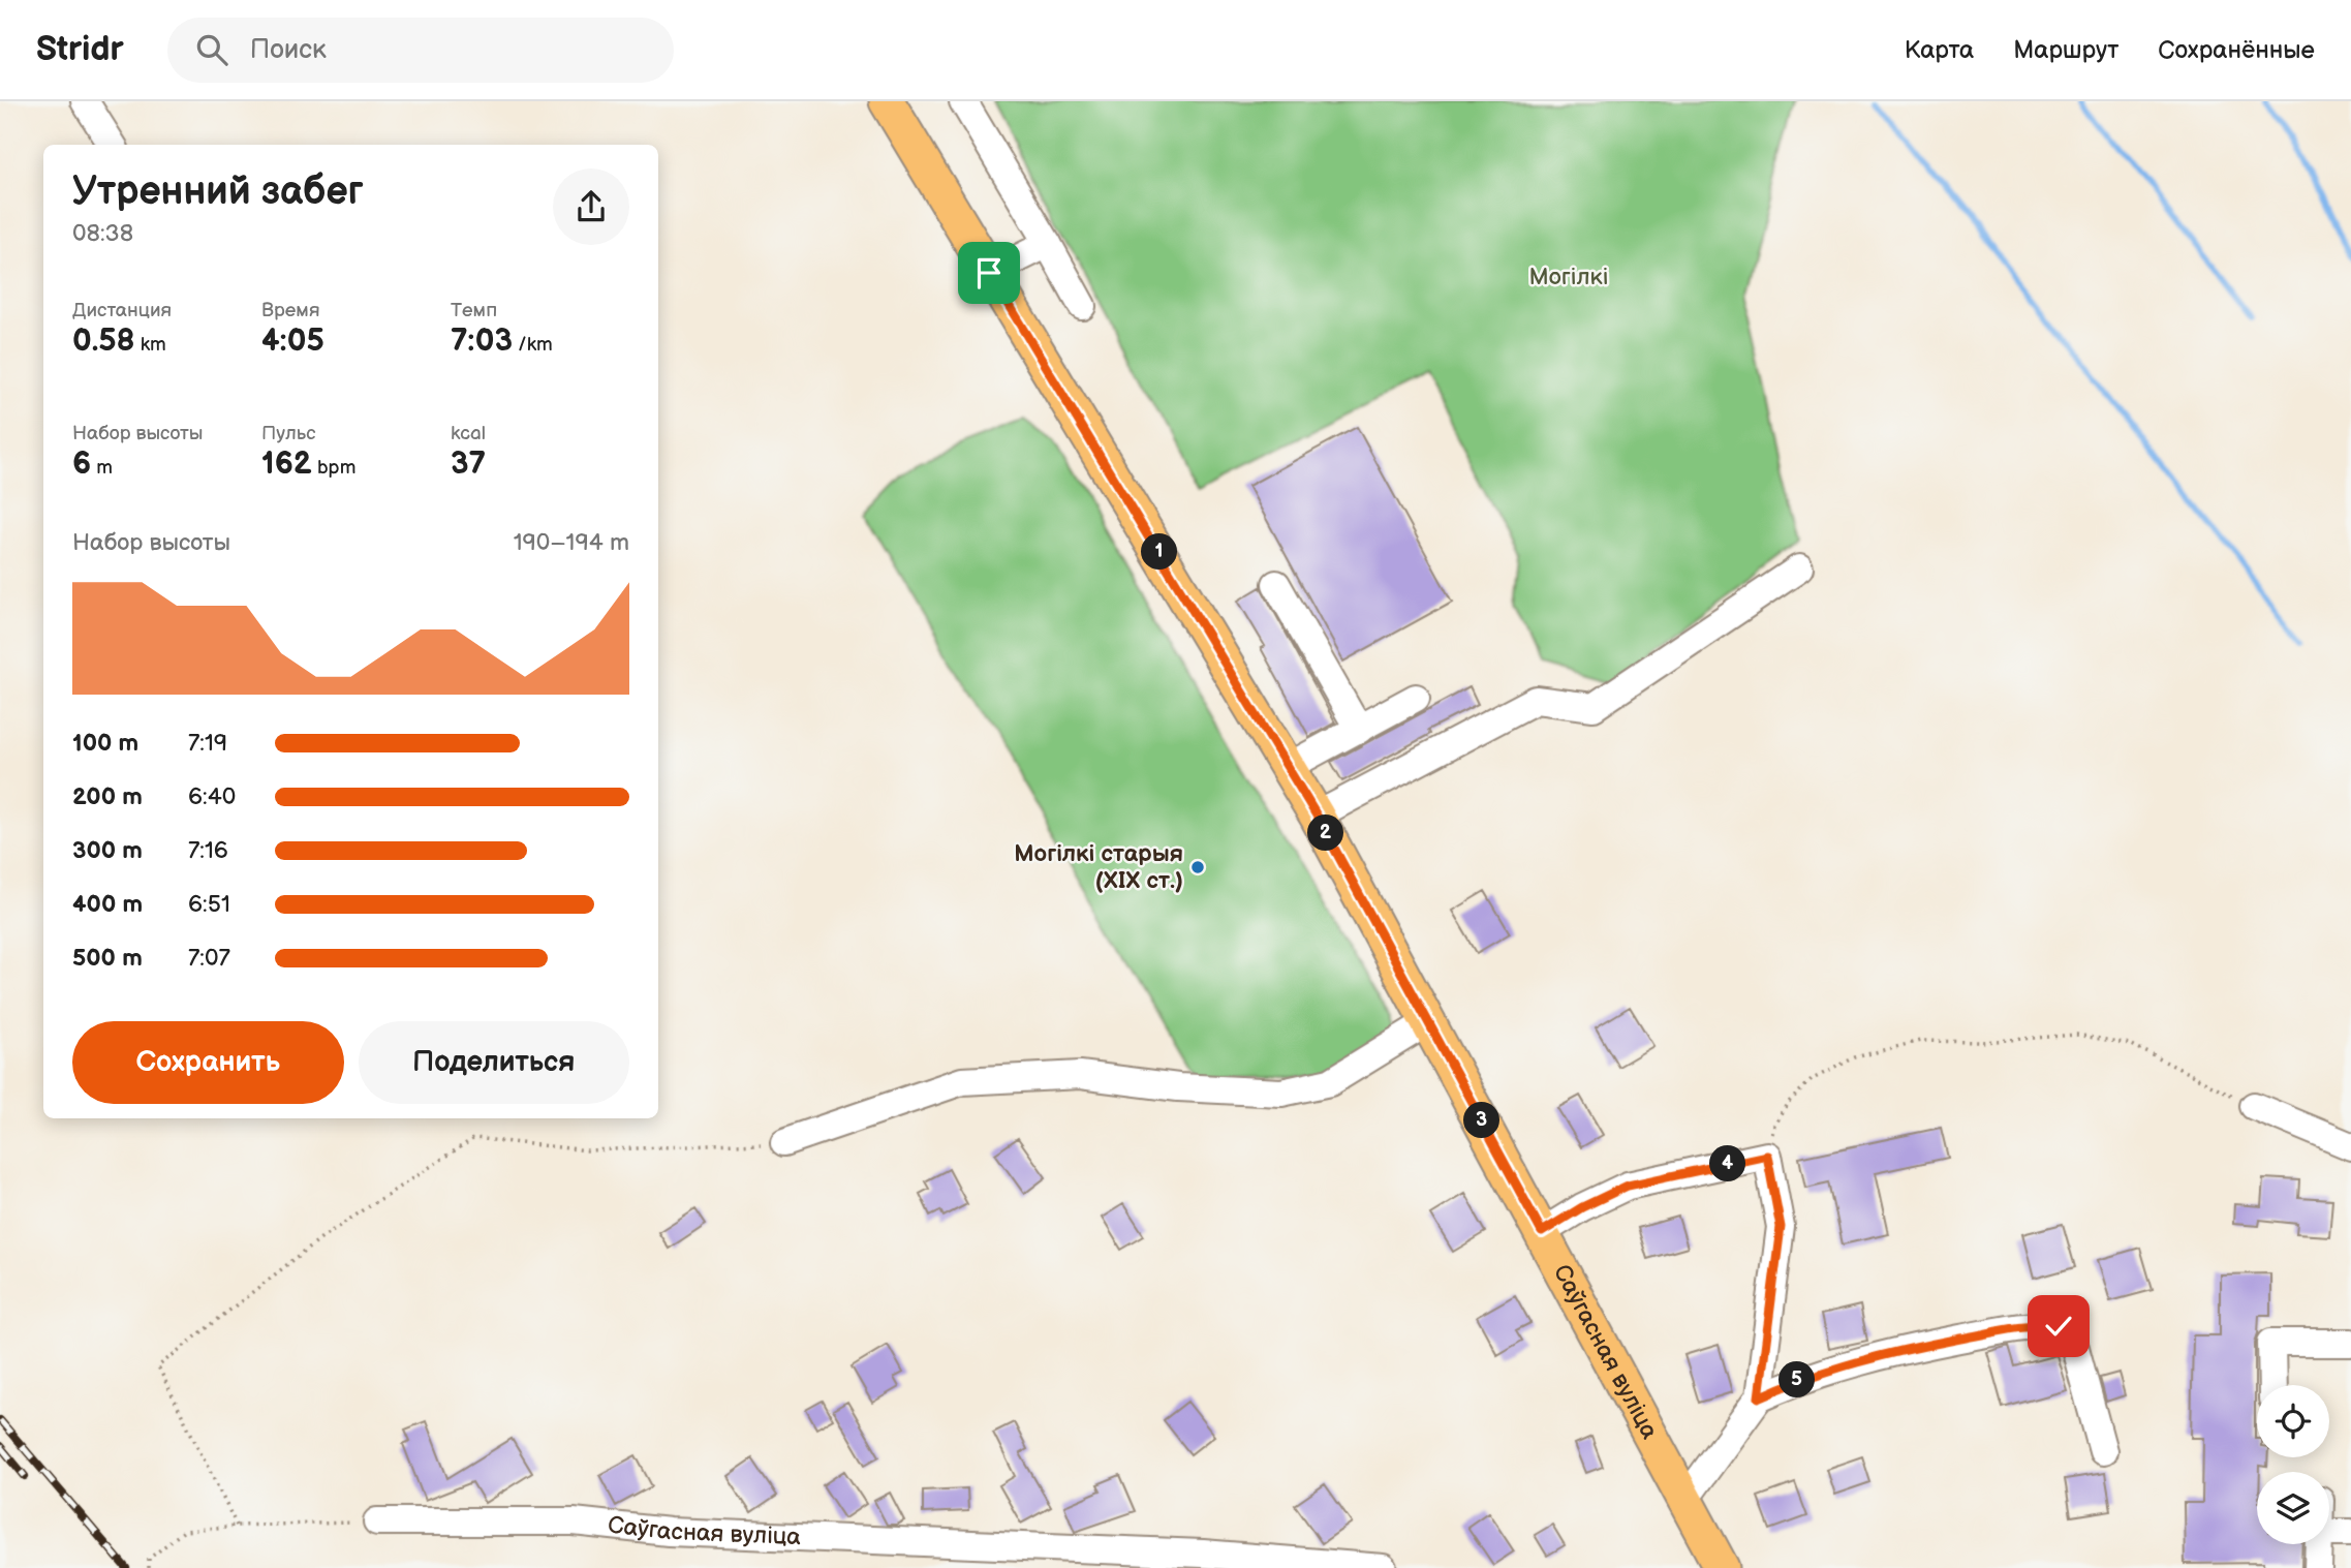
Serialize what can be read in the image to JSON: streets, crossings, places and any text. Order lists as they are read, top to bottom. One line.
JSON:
{"streets":{"main road":["Саўгасная вуліца"]},"parks":["Могілкі"],"places":["Могілкі старыя (XIX ст.)"],"page":{"header":"Stridr","search":"Поиск","nav":["Карта","Маршрут","Сохранённые"],"heading":["Утренний забег","08:38"],"stats":[["Дистанция","0.58 km"],["Время","4:05"],["Темп","7:03 /km"],["Набор высоты","6 m"],["Пульс","162 bpm"],["kcal","37"]],"chart":["Набор высоты","190–194 m"],"pins":["1","2","3","4","5"],"list":[{"name":"100 m","note":"7:19"},{"name":"200 m","note":"6:40"},{"name":"300 m","note":"7:16"},{"name":"400 m","note":"6:51"},{"name":"500 m","note":"7:07"}],"buttons":["Сохранить","Поделиться"]}}
